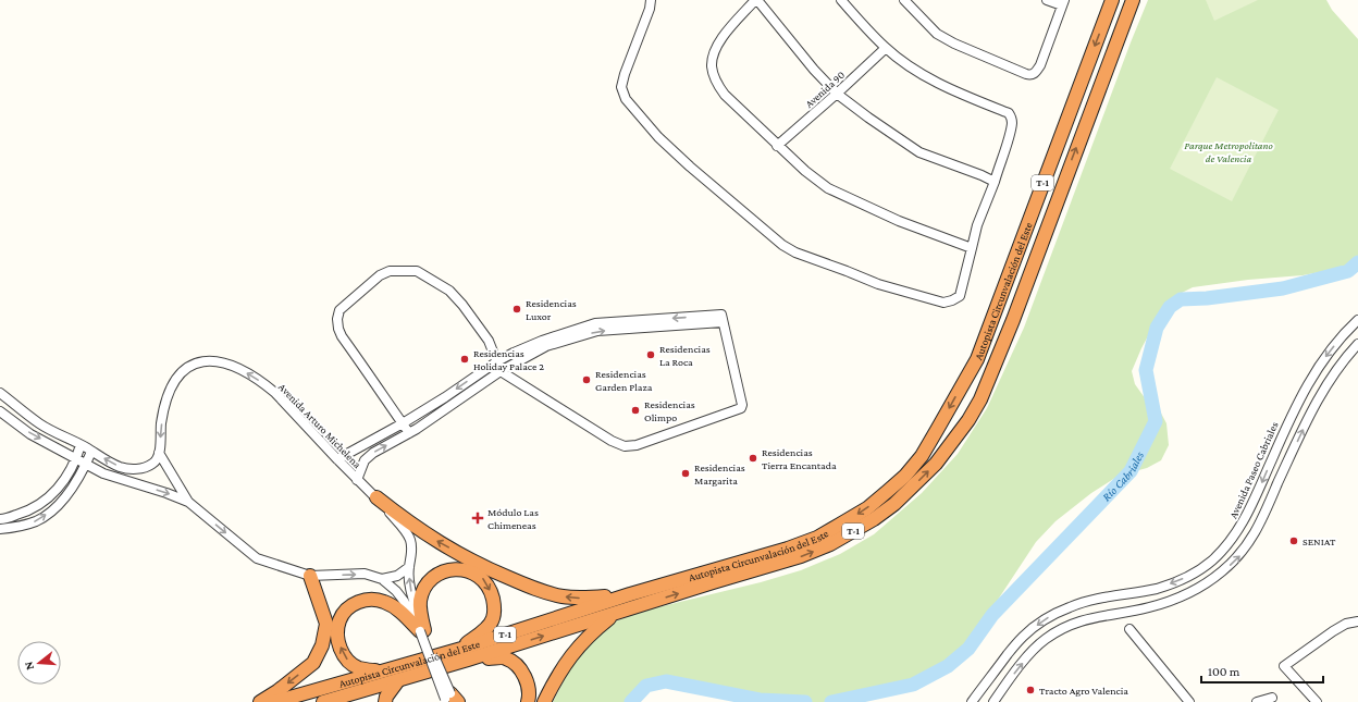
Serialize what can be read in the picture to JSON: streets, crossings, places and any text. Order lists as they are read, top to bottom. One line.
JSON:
{"streets":{"highway":["T-1","Autopista Circunvalación del Este"],"street":["Avenida 90","Avenida Arturo Michelena","Avenida Paseo Cabriales"]},"water":["Río Cabriales"],"parks":["Parque Metropolitano de Valencia"],"places":{"other":["Residencias Luxor","Residencias La Roca","Residencias Holiday Palace 2","Residencias Garden Plaza","Residencias Olimpo","Residencias Tierra Encantada","Residencias Margarita","SENIAT","Tracto Agro Valencia"],"health":["Módulo Las Chimeneas"]},"scale_bar":"100 m","north":"left"}
